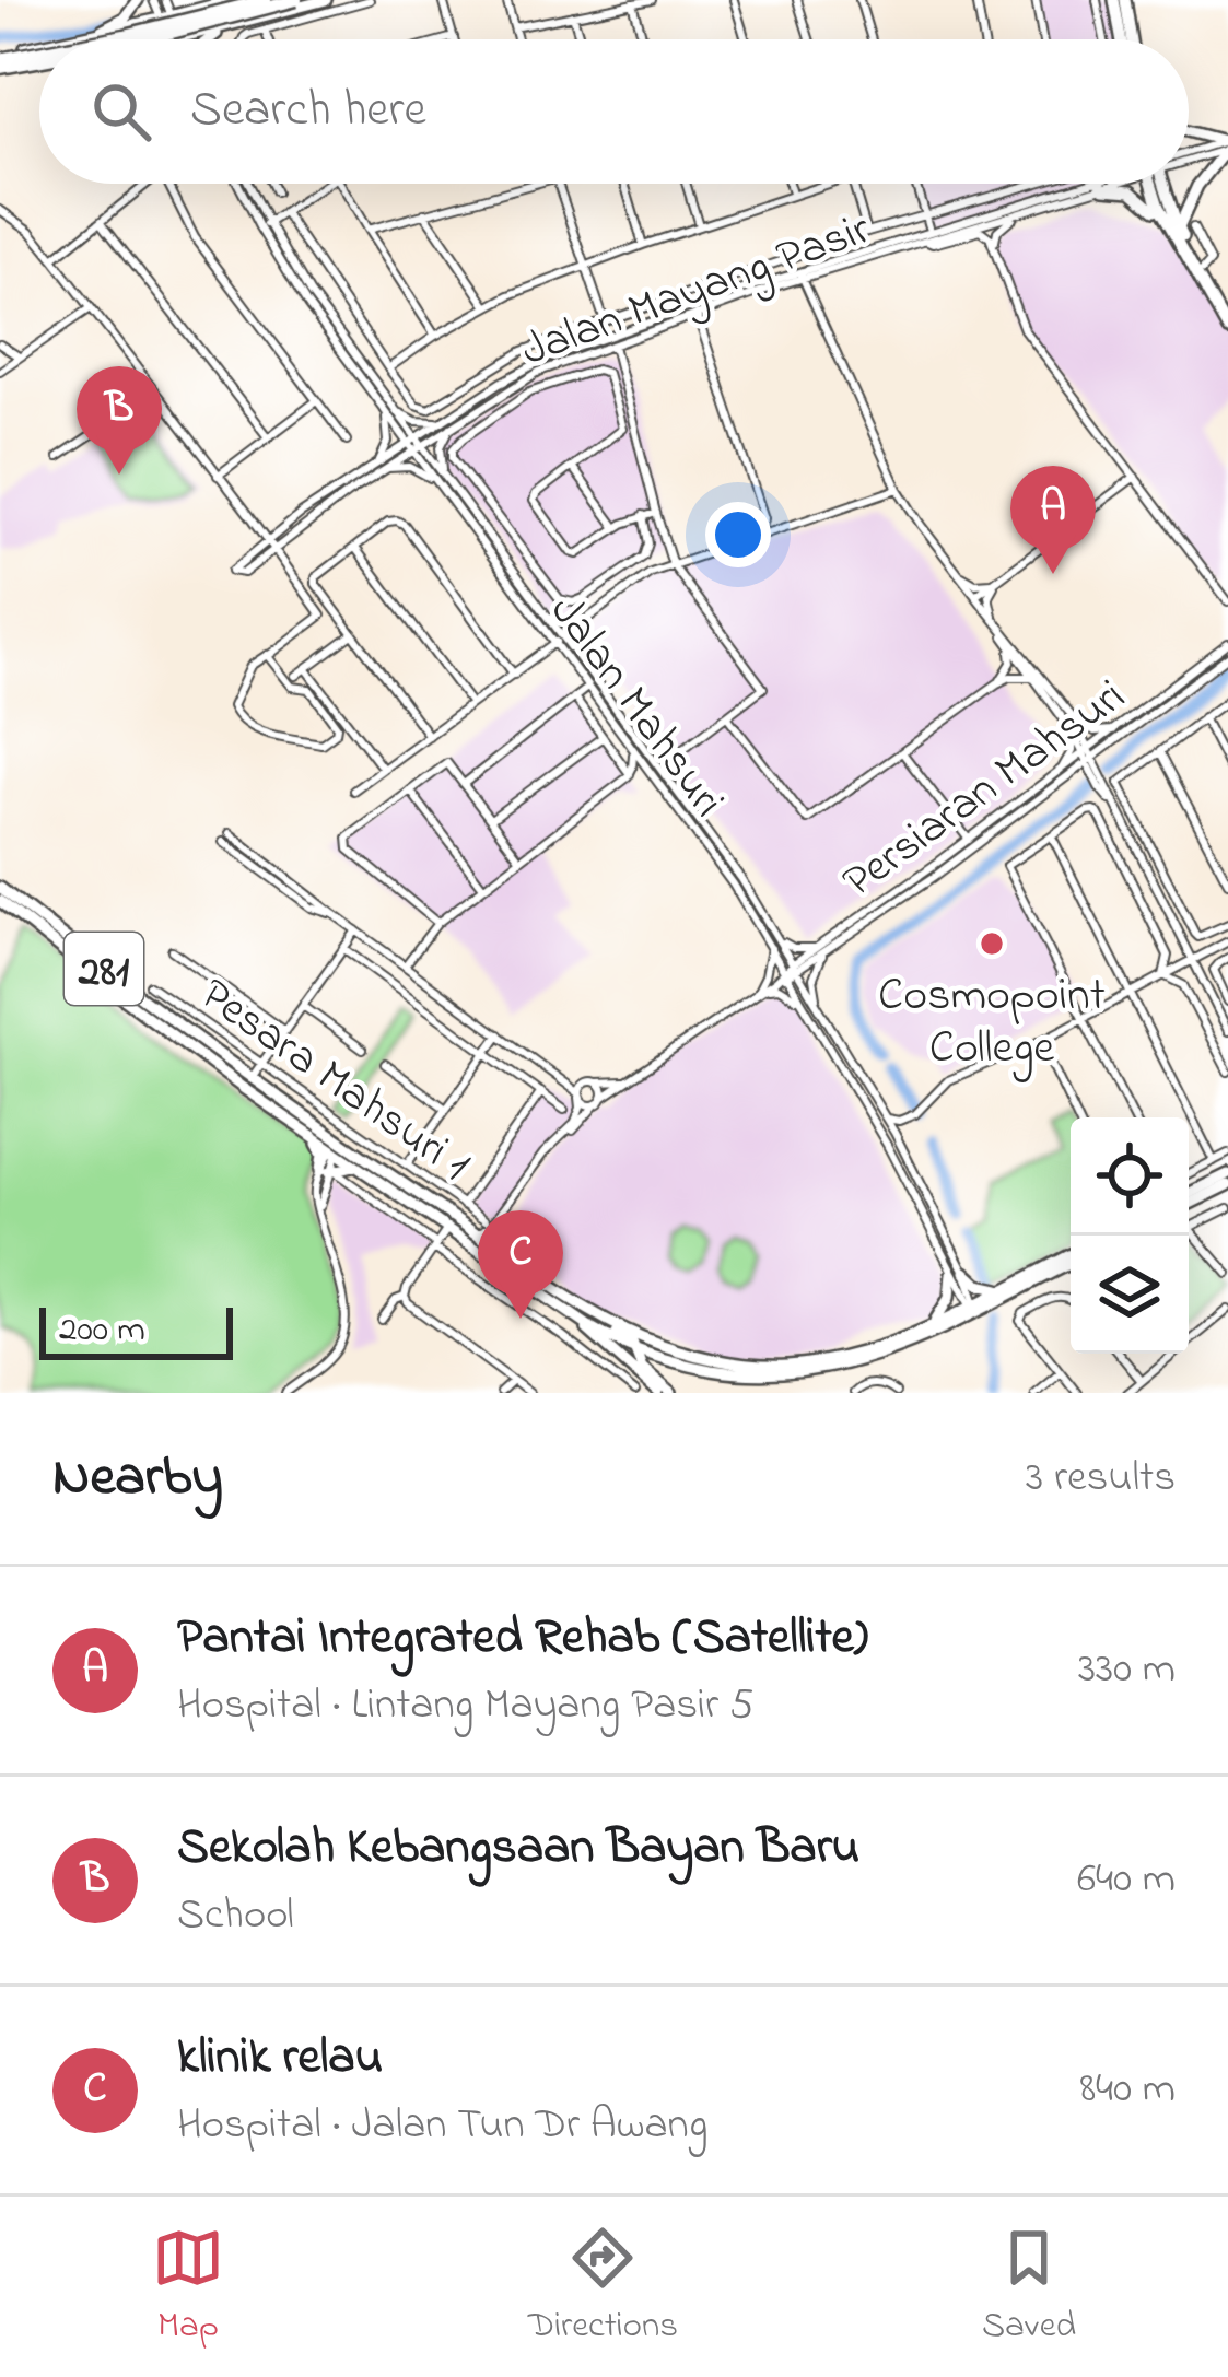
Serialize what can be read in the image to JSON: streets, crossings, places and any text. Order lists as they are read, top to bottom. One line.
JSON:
{"streets":{"main road":["281"],"street":["Jalan Mayang Pasir","Jalan Mahsuri","Persiaran Mahsuri","Pesara Mahsuri 1"]},"crossings":[["Jalan Mayang Pasir","Jalan Mahsuri"],["Jalan Mahsuri","Persiaran Mahsuri"],["Jalan Mahsuri","281"]],"places":["Cosmopoint College"],"scale_bar":"200 m","page":{"search":"Search here","pins":["B","A","C"],"scale":"200 m","heading":["Nearby","3 results"],"list":[{"mark":"A","name":"Pantai Integrated Rehab (Satellite)","note":"Hospital · Lintang Mayang Pasir 5","value":"330 m"},{"mark":"B","name":"Sekolah Kebangsaan Bayan Baru","note":"School","value":"640 m"},{"mark":"C","name":"klinik relau","note":"Hospital · Jalan Tun Dr Awang","value":"840 m"}],"nav":["Map","Directions","Saved"]}}
